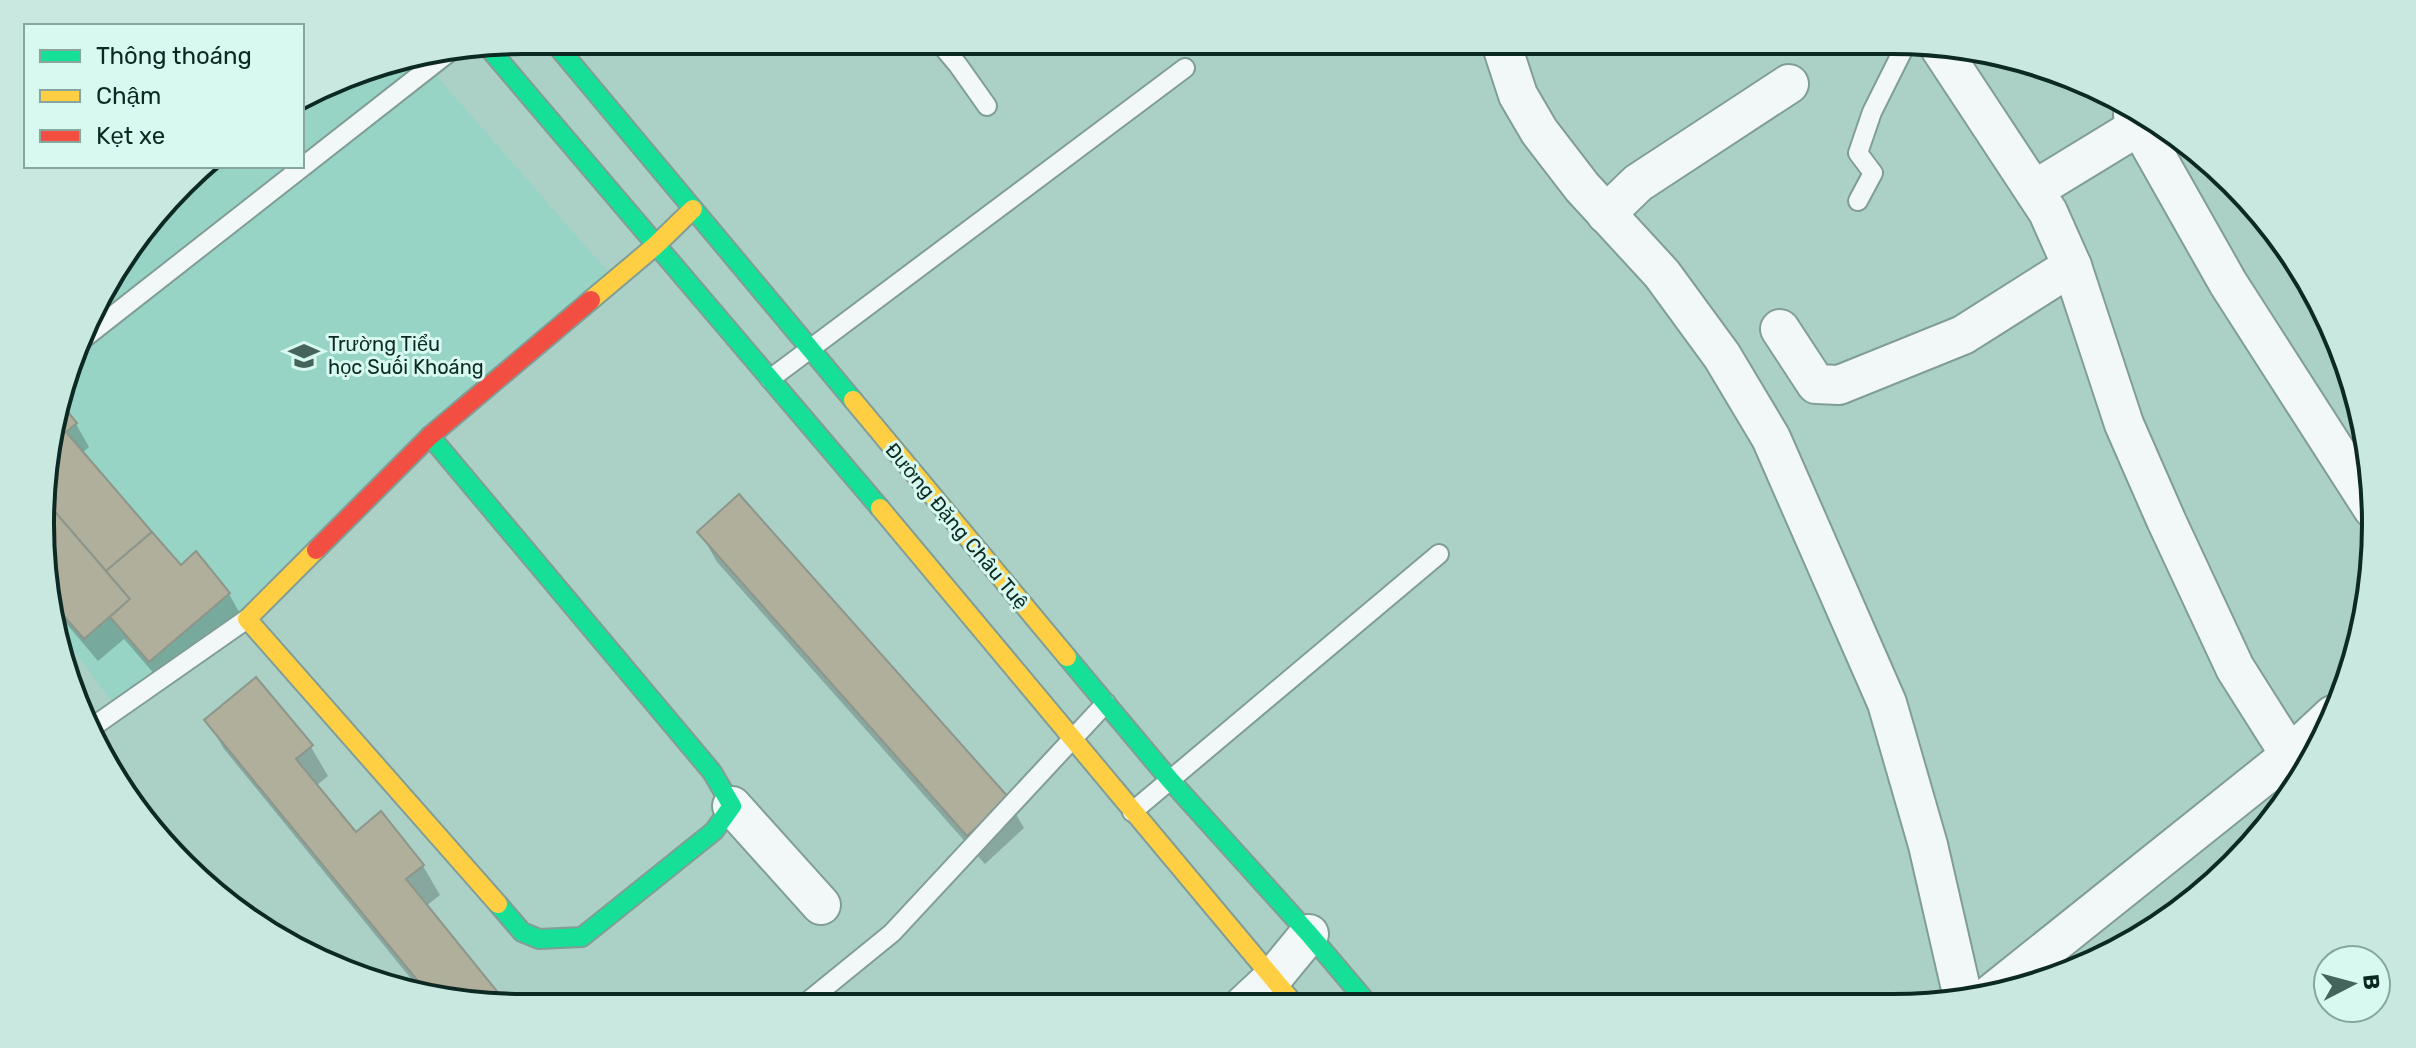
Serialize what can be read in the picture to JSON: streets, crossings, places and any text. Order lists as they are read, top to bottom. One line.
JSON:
{"streets":{"main road":["Đường Đặng Châu Tuệ"]},"places":{"school or university":["Trường Tiểu học Suối Khoáng"]},"legend":["Thông thoáng","Chậm","Kẹt xe"],"north":"right"}
